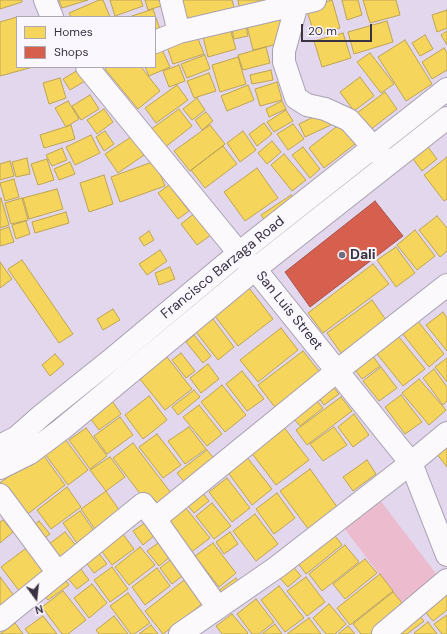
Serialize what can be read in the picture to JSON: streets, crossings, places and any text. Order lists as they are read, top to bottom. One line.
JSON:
{"streets":{"street":["Francisco Barzaga Road","San Luis Street"]},"crossings":[["Francisco Barzaga Road","San Luis Street"]],"places":["Dali"],"legend":["Homes","Shops"],"scale_bar":"20 m","north":"bottom"}
